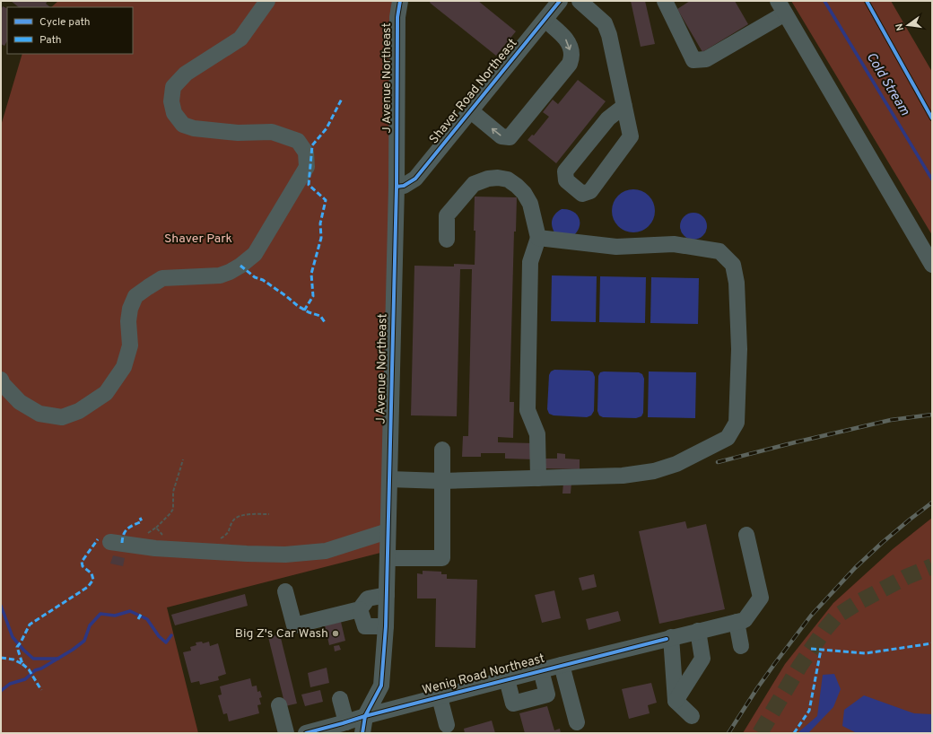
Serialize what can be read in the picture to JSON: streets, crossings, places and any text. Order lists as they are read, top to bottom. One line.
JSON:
{"streets":{"street":["J Avenue Northeast","Shaver Road Northeast","Wenig Road Northeast"]},"crossings":[["J Avenue Northeast","Shaver Road Northeast"],["J Avenue Northeast","Wenig Road Northeast"]],"water":["Cold Stream"],"parks":["Shaver Park"],"places":["Big Z's Car Wash"],"legend":["Cycle path","Path"],"north":"left"}
